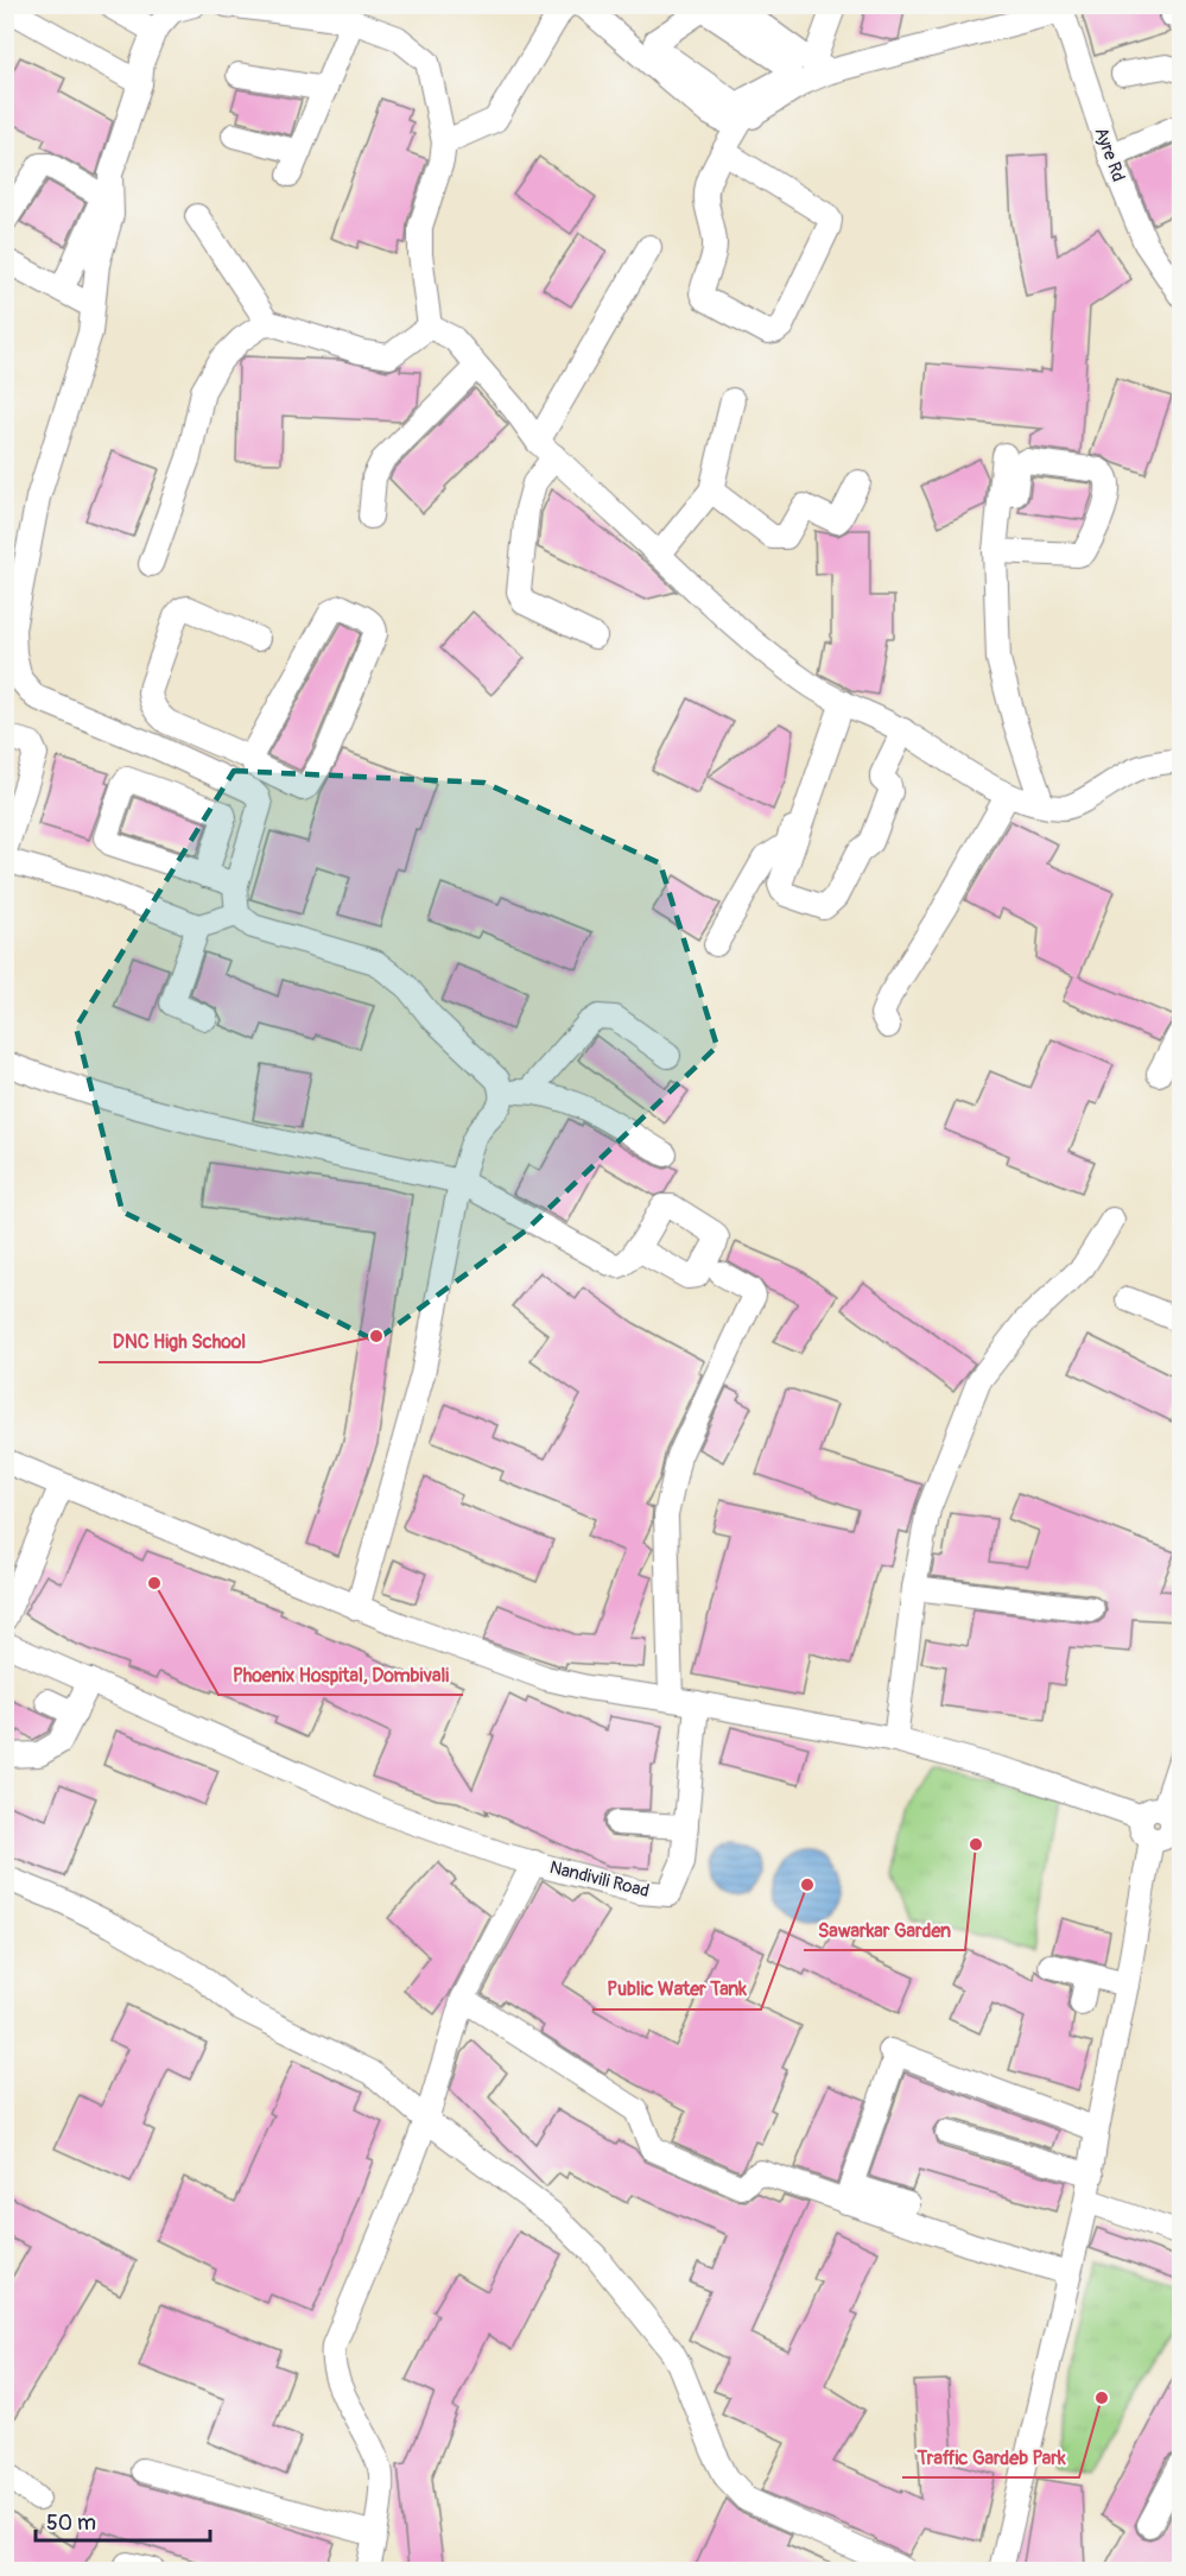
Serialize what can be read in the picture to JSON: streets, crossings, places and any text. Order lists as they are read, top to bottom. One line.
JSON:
{"streets":{"street":["Ayre Rd","Nandivili Road"]},"places":["DNC High School","Phoenix Hospital, Dombivali","Sawarkar Garden","Public Water Tank","Traffic Gardeb Park"],"scale_bar":"50 m"}
